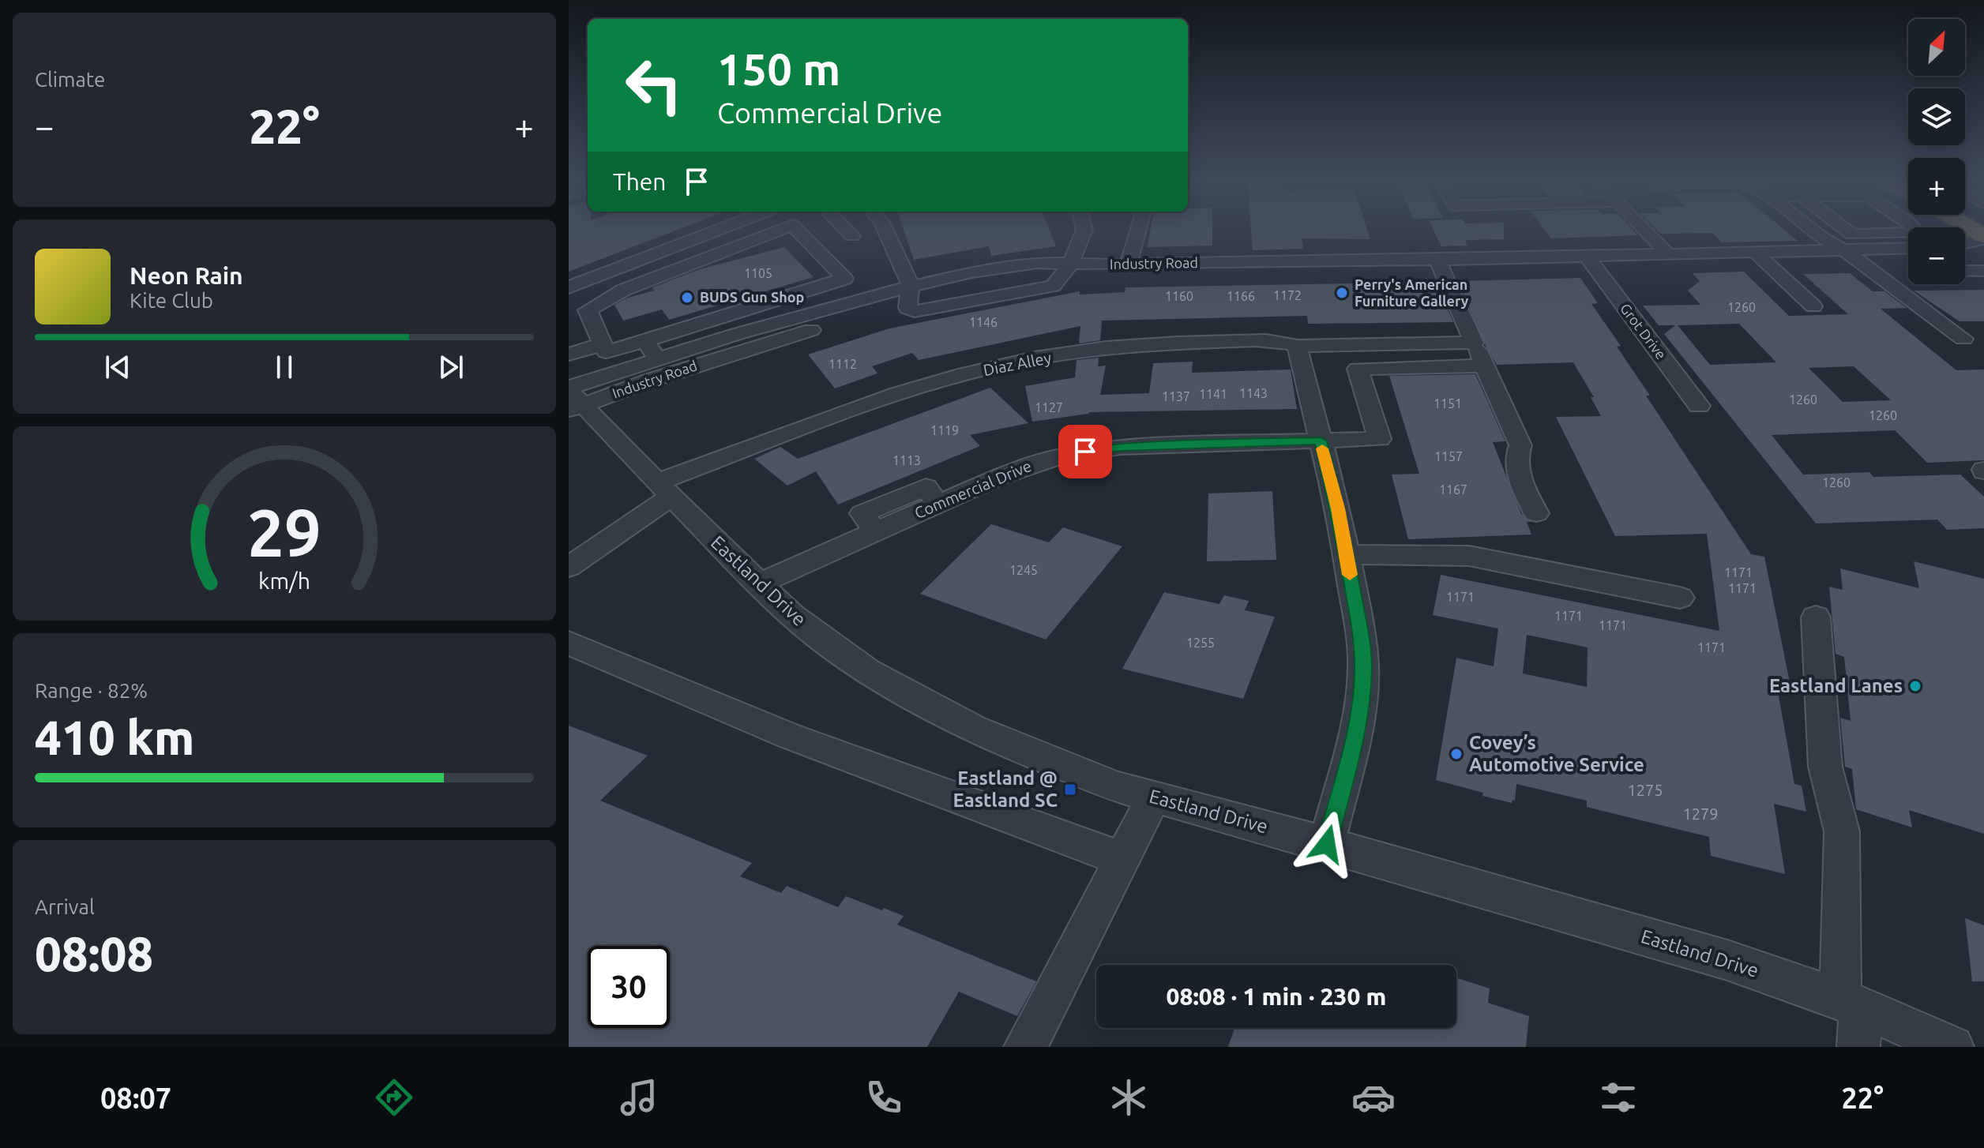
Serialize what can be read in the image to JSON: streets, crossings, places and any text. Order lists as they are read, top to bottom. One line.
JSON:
{"streets":{"street":["Industry Road","Grot Drive","Diaz Alley","Commercial Drive","Eastland Drive"]},"crossings":[["Industry Road","Grot Drive"],["Industry Road","Eastland Drive"],["Diaz Alley","Eastland Drive"],["Commercial Drive","Eastland Drive"]],"places":{"other":["Perry's American Furniture Gallery","BUDS Gun Shop","Eastland Lanes","Covey’s Automotive Service"],"transit":["Eastland @ Eastland SC"]},"house_numbers":["1105","1172","1160","1166","1260","1146","1112","1143","1141","1137","1260","1151","1127","1260","1119","1157","1113","1260","1167","1245","1171","1171","1171","1171","1171","1255","1171","1275","1279"],"north":"top right","page":{"tile":["Climate",["Range · 82%","410 km"],["Arrival","08:08"]],"map_buttons":["+","−"],"turn":["150 m","Commercial Drive"],"heat":["−","22°","+"],"then":"Then","song":["Neon Rain","Kite Club"],"limit":"30","trip":"08:08 · 1 min · 230 m","tabs":["08:07","22°"],"gauge":["29","km/h"]}}
